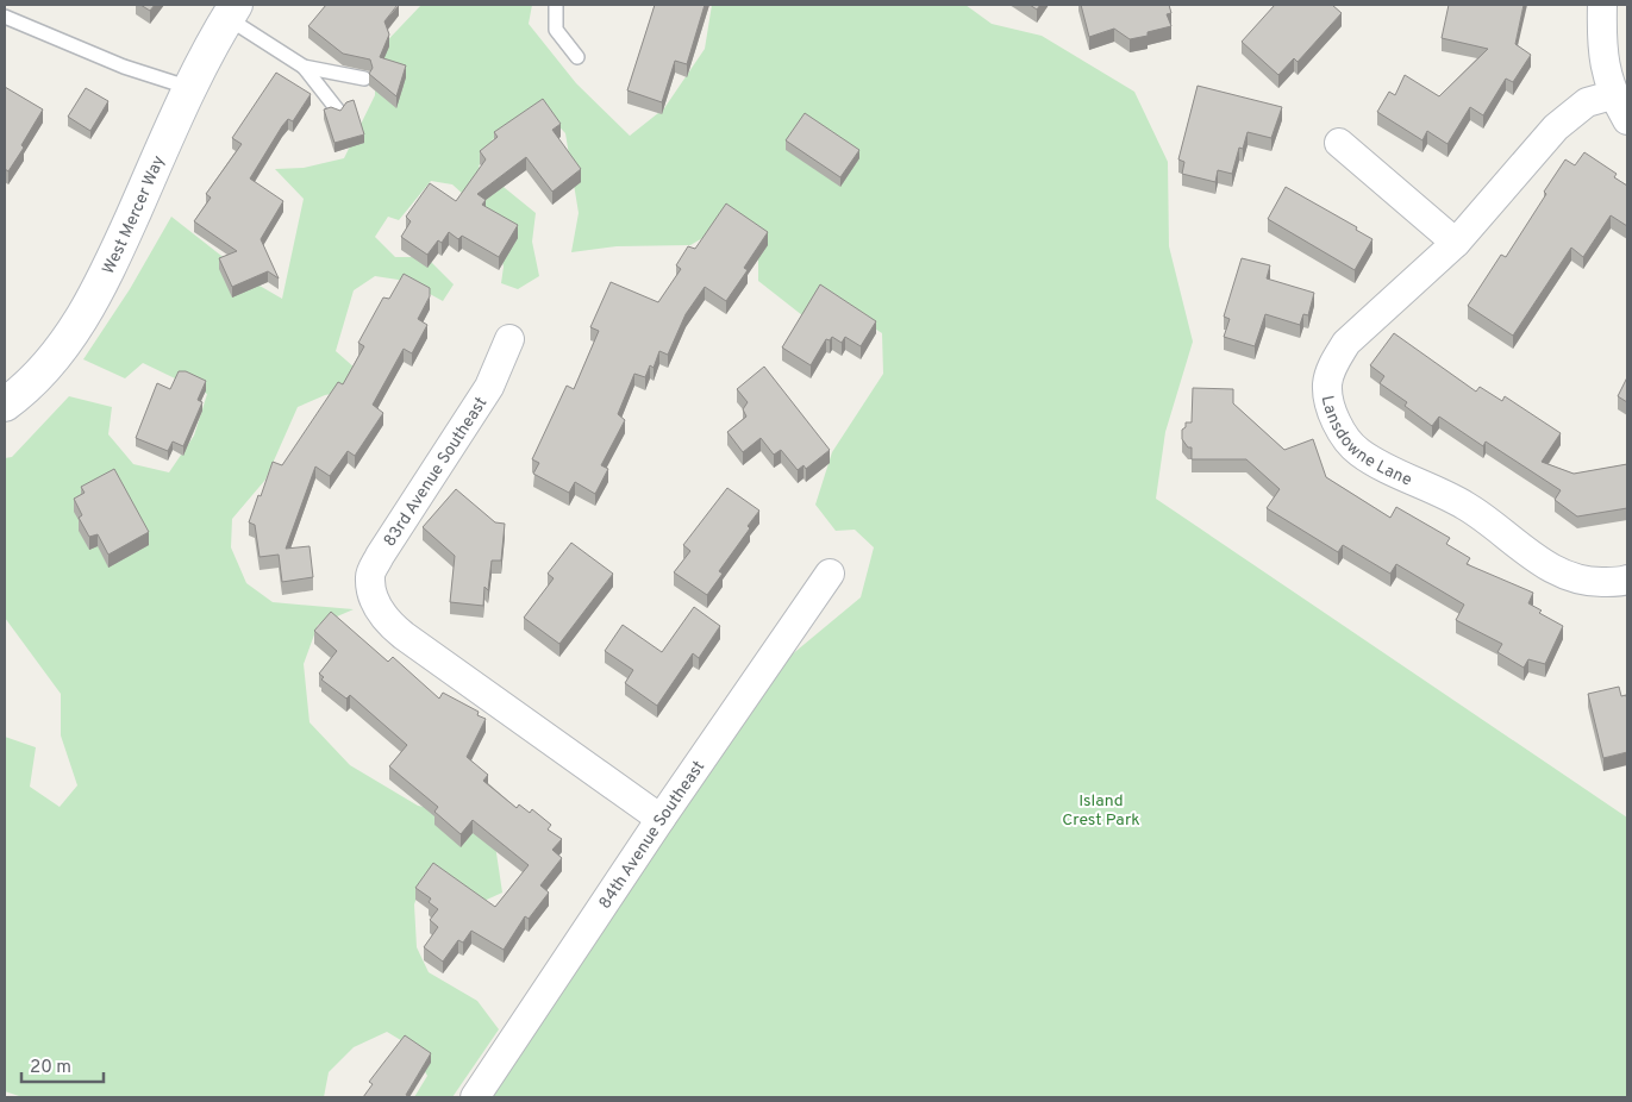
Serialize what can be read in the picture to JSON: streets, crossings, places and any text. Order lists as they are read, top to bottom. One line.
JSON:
{"streets":{"street":["West Mercer Way","Lansdowne Lane","83rd Avenue Southeast","84th Avenue Southeast"]},"crossings":[["83rd Avenue Southeast","84th Avenue Southeast"]],"parks":["Island Crest Park"],"scale_bar":"20 m"}
